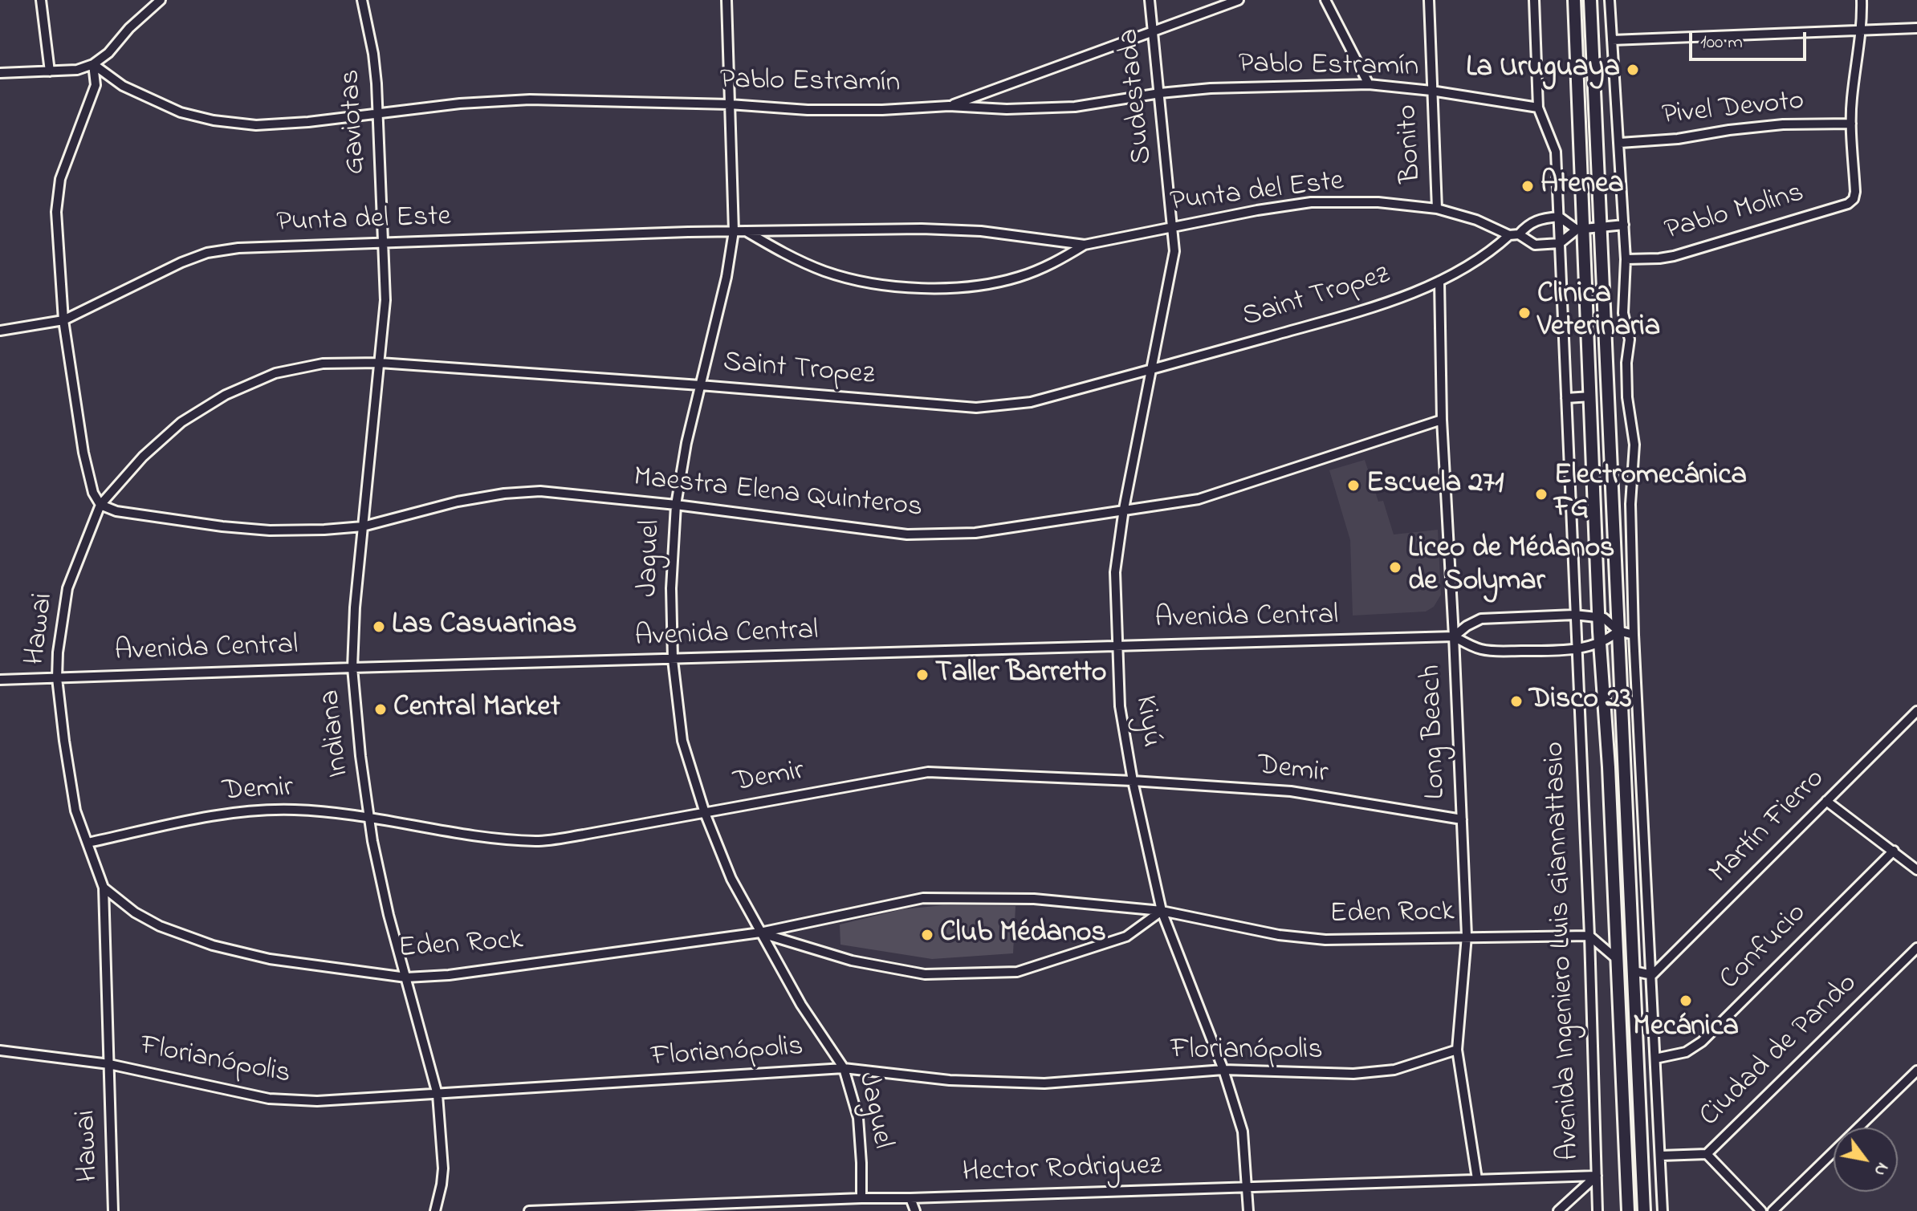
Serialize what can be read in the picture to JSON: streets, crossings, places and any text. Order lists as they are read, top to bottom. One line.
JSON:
{"streets":{"main road":["Avenida Ingeniero Luis Giannattasio"],"street":["Pablo Estramín","Sudestada","Pivel Devoto","Gaviotas","Bonito","Punta del Este","Pablo Molins","Saint Tropez","Maestra Elena Quinteros","Jaguel","Avenida Central","Hawai","Kiyú","Long Beach","Indiana","Demir","Martín Fierro","Eden Rock","Confucio","Ciudad de Pando","Florianópolis","Hector Rodriguez"]},"crossings":[["Pablo Estramín","Sudestada"],["Pablo Estramín","Gaviotas"],["Pablo Estramín","Bonito"],["Pablo Estramín","Jaguel"],["Pablo Estramín","Avenida Ingeniero Luis Giannattasio"],["Sudestada","Punta del Este"],["Sudestada","Kiyú"],["Pivel Devoto","Pablo Molins"],["Gaviotas","Punta del Este"],["Gaviotas","Indiana"],["Bonito","Punta del Este"],["Punta del Este","Saint Tropez"],["Punta del Este","Jaguel"],["Punta del Este","Kiyú"],["Punta del Este","Indiana"],["Punta del Este","Avenida Ingeniero Luis Giannattasio"],["Saint Tropez","Maestra Elena Quinteros"],["Saint Tropez","Jaguel"],["Saint Tropez","Hawai"],["Saint Tropez","Kiyú"],["Saint Tropez","Long Beach"],["Saint Tropez","Indiana"],["Saint Tropez","Avenida Ingeniero Luis Giannattasio"],["Maestra Elena Quinteros","Jaguel"],["Maestra Elena Quinteros","Hawai"],["Maestra Elena Quinteros","Kiyú"],["Maestra Elena Quinteros","Long Beach"],["Maestra Elena Quinteros","Indiana"],["Jaguel","Avenida Central"],["Jaguel","Demir"],["Jaguel","Eden Rock"],["Jaguel","Florianópolis"],["Jaguel","Hector Rodriguez"],["Avenida Central","Hawai"],["Avenida Central","Kiyú"],["Avenida Central","Long Beach"],["Avenida Central","Indiana"],["Avenida Central","Avenida Ingeniero Luis Giannattasio"],["Hawai","Demir"],["Hawai","Eden Rock"],["Hawai","Florianópolis"],["Kiyú","Demir"],["Kiyú","Eden Rock"],["Kiyú","Florianópolis"],["Kiyú","Hector Rodriguez"],["Long Beach","Demir"],["Long Beach","Eden Rock"],["Long Beach","Florianópolis"],["Long Beach","Hector Rodriguez"],["Indiana","Demir"],["Indiana","Eden Rock"],["Indiana","Florianópolis"],["Eden Rock","Avenida Ingeniero Luis Giannattasio"],["Avenida Ingeniero Luis Giannattasio","Hector Rodriguez"]],"places":["La Uruguaya","Atenea","Clinica Veterinaria","Escuela 271","Electromecánica FG","Liceo de Médanos de Solymar","Las Casuarinas","Taller Barretto","Disco 23","Central Market","Club Médanos","Mecánica"],"scale_bar":"100 m","north":"bottom right"}
